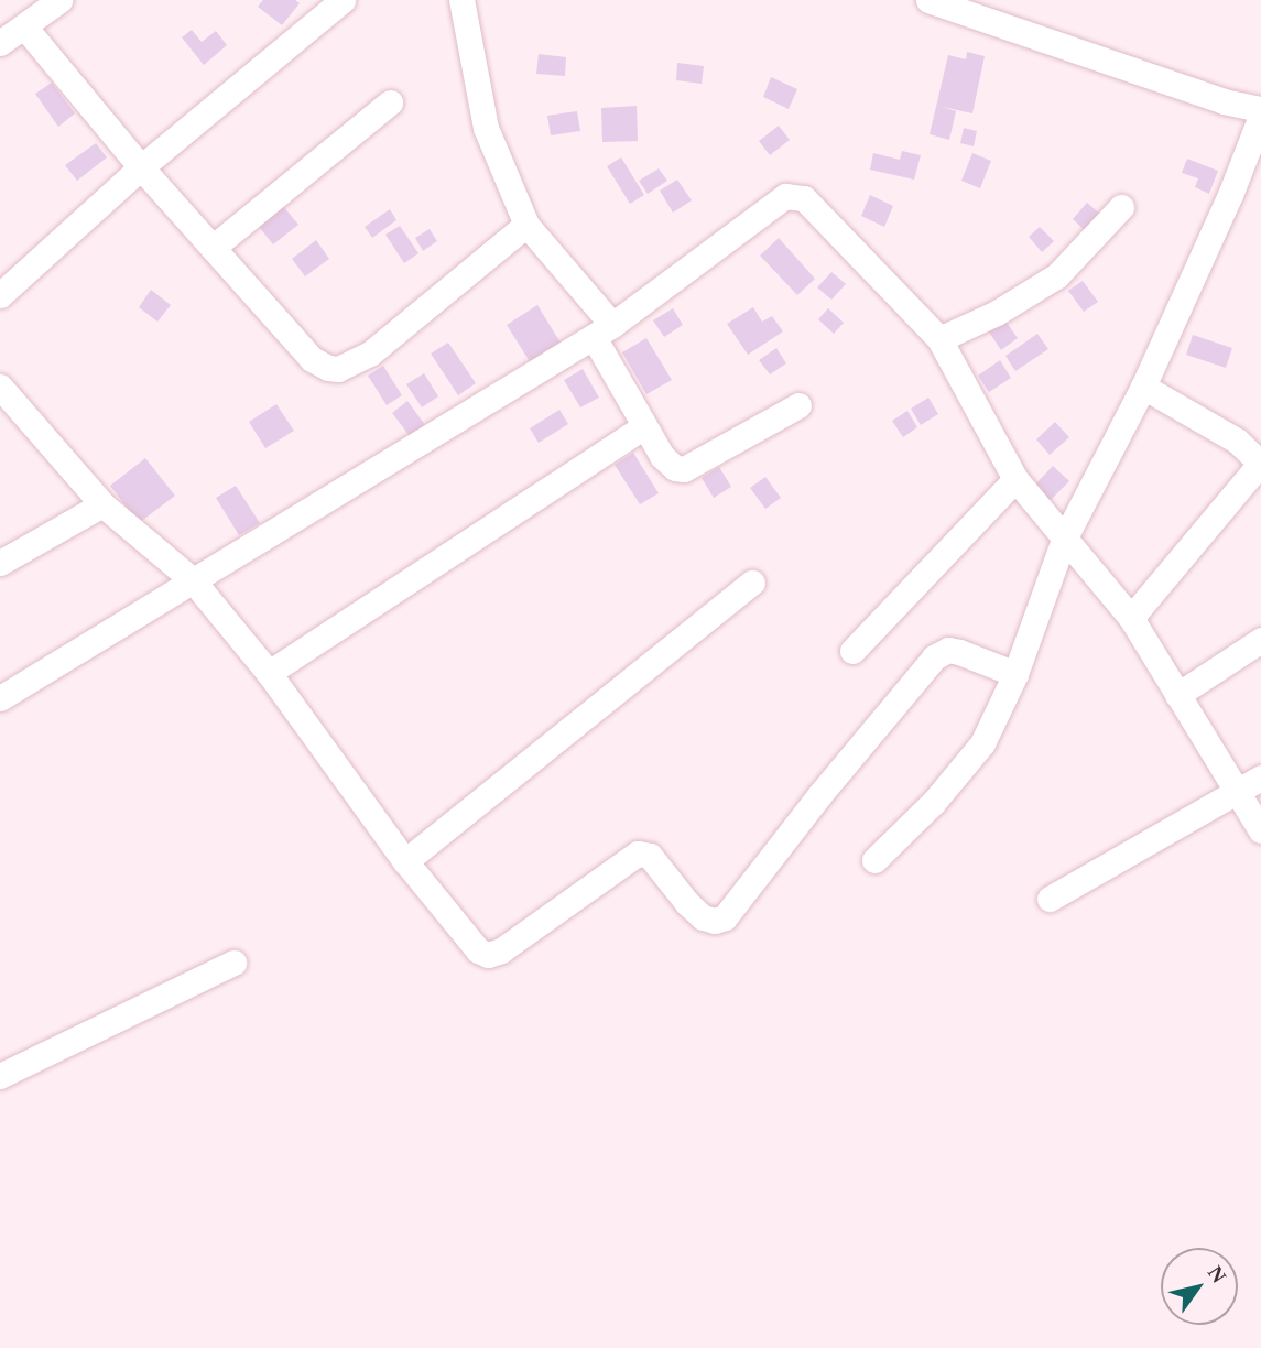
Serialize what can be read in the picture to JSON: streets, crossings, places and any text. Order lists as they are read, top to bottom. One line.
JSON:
{"north":"top right"}
